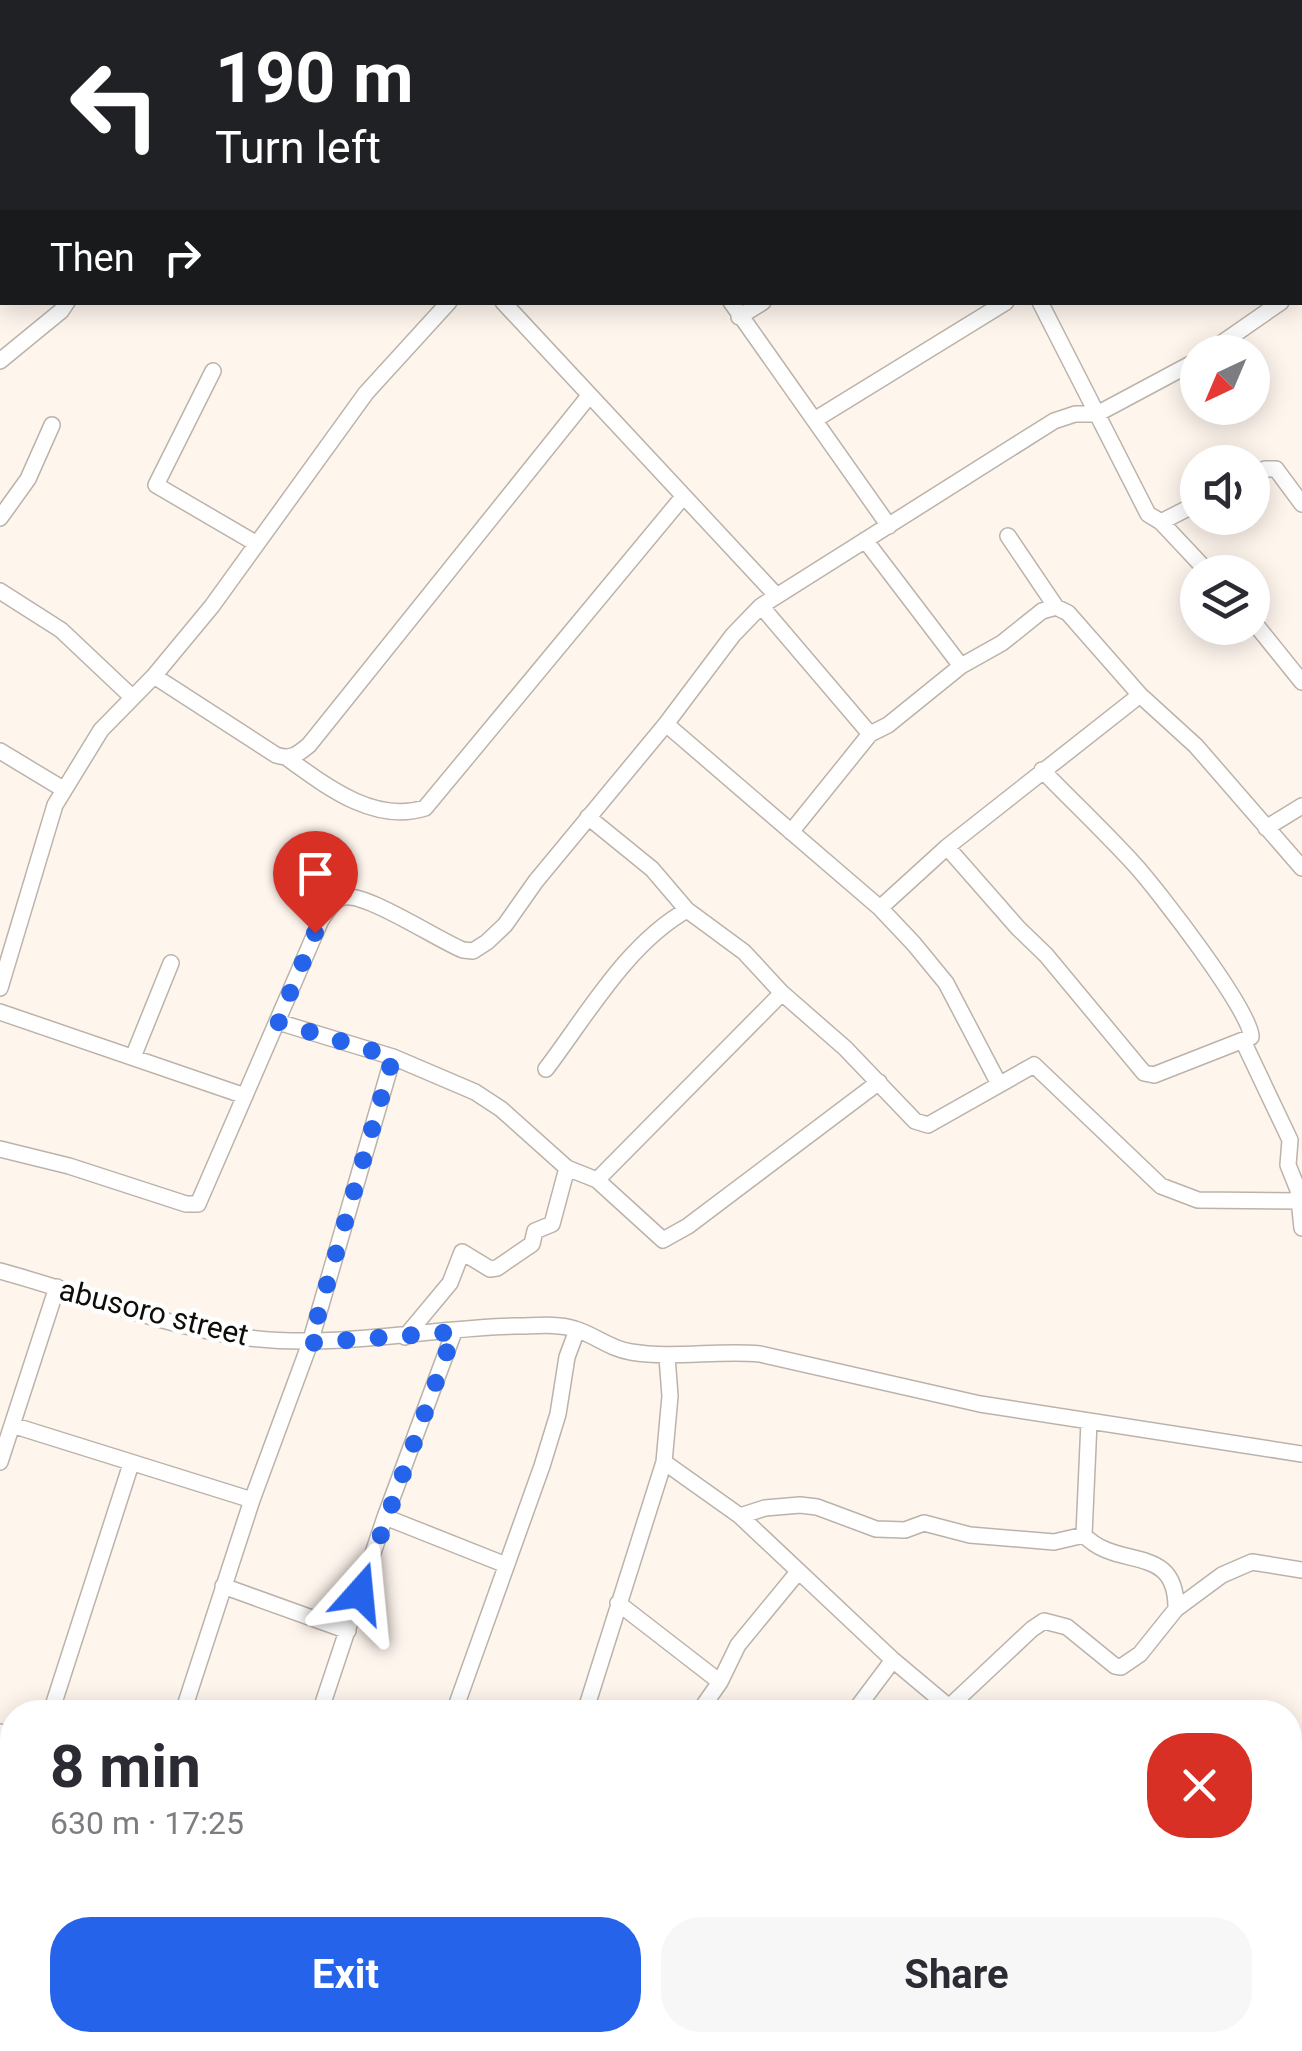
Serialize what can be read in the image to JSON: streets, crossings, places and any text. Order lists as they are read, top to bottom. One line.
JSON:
{"streets":{"street":["abusoro street"]},"north":"bottom left","page":{"turn":["190 m","Turn left"],"then":"Then","heading":["8 min","630 m · 17:25"],"buttons":["Exit","Share"]}}
